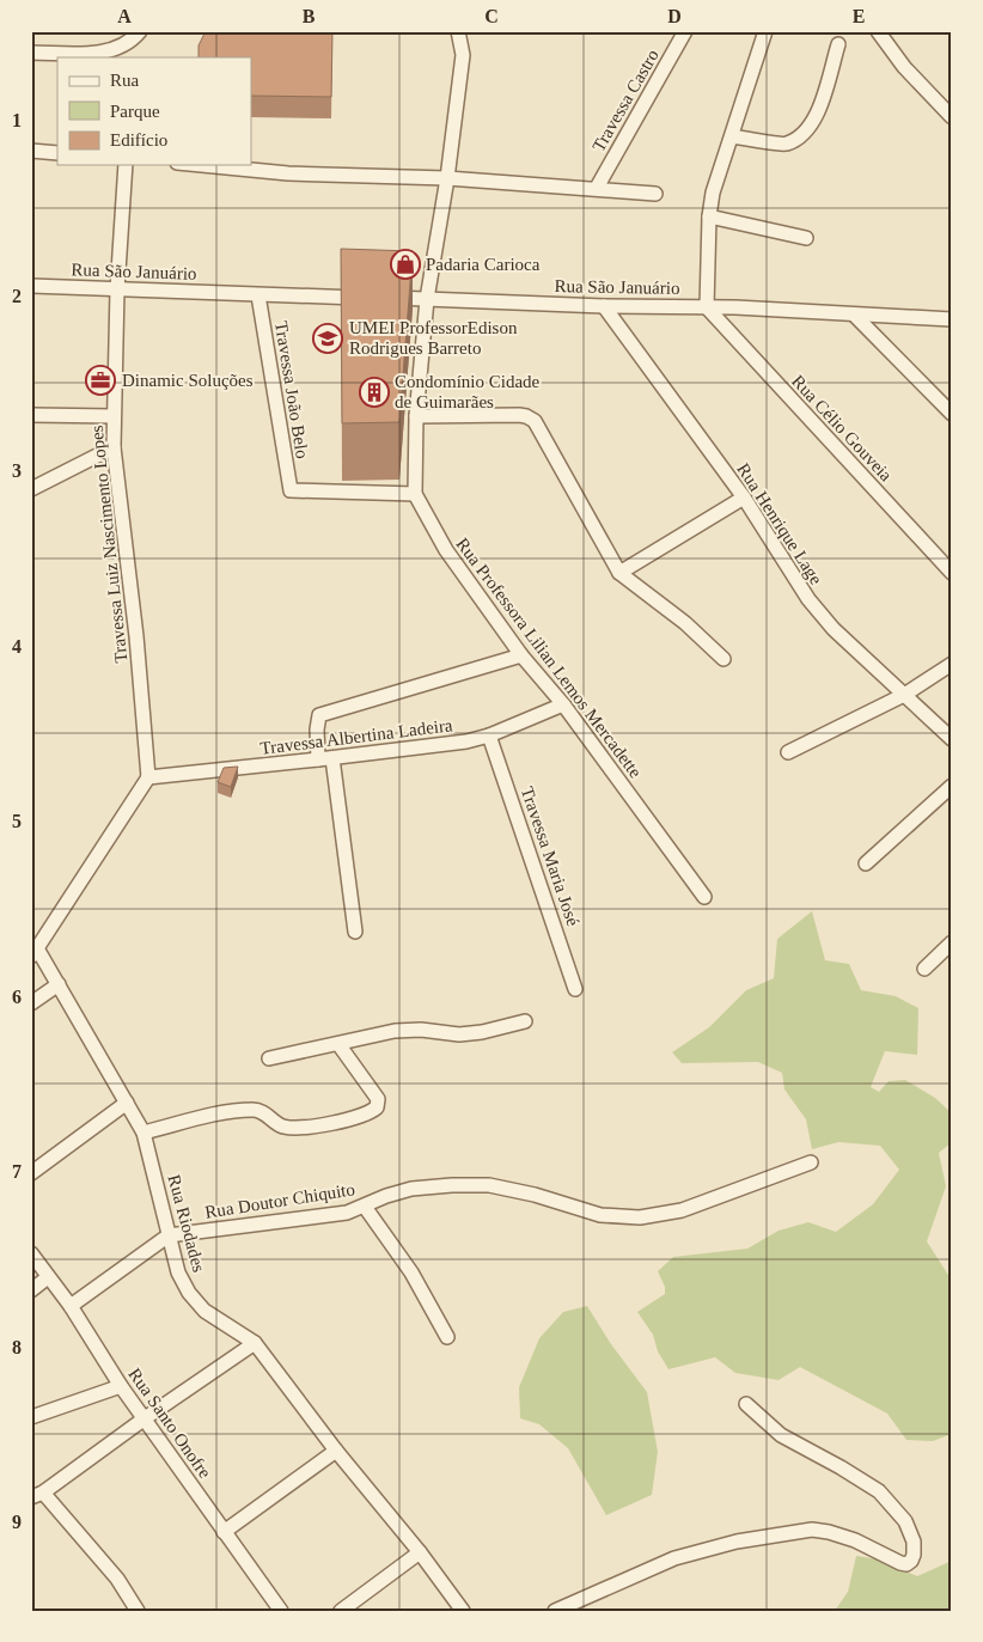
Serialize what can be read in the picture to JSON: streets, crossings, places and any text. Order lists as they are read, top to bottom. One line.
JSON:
{"streets":{"street":["Travessa Castro","Rua São Januário","Travessa João Belo","Rua Célio Gouveia","Rua Henrique Lage","Travessa Luiz Nascimento Lopes","Rua Professora Lilian Lemos Mercadette","Travessa Albertina Ladeira","Travessa Maria José","Rua Doutor Chiquito","Rua Riodades","Rua Santo Onofre"]},"crossings":[["Rua São Januário","Travessa João Belo"],["Rua São Januário","Rua Célio Gouveia"],["Rua São Januário","Rua Henrique Lage"],["Rua São Januário","Travessa Luiz Nascimento Lopes"],["Rua São Januário","Rua Professora Lilian Lemos Mercadette"],["Travessa João Belo","Rua Professora Lilian Lemos Mercadette"],["Travessa Luiz Nascimento Lopes","Travessa Albertina Ladeira"],["Rua Professora Lilian Lemos Mercadette","Travessa Albertina Ladeira"],["Travessa Albertina Ladeira","Travessa Maria José"],["Rua Doutor Chiquito","Rua Riodades"]],"places":{"shop":["Padaria Carioca"],"school or university":["UMEI ProfessorEdison Rodrigues Barreto"],"office":["Dinamic Soluções"],"building":["Condomínio Cidade de Guimarães"]},"legend":["Rua","Parque","Edifício"],"grid":{"columns":["A","B","C","D","E"],"rows":["1","2","3","4","5","6","7","8","9"]}}
